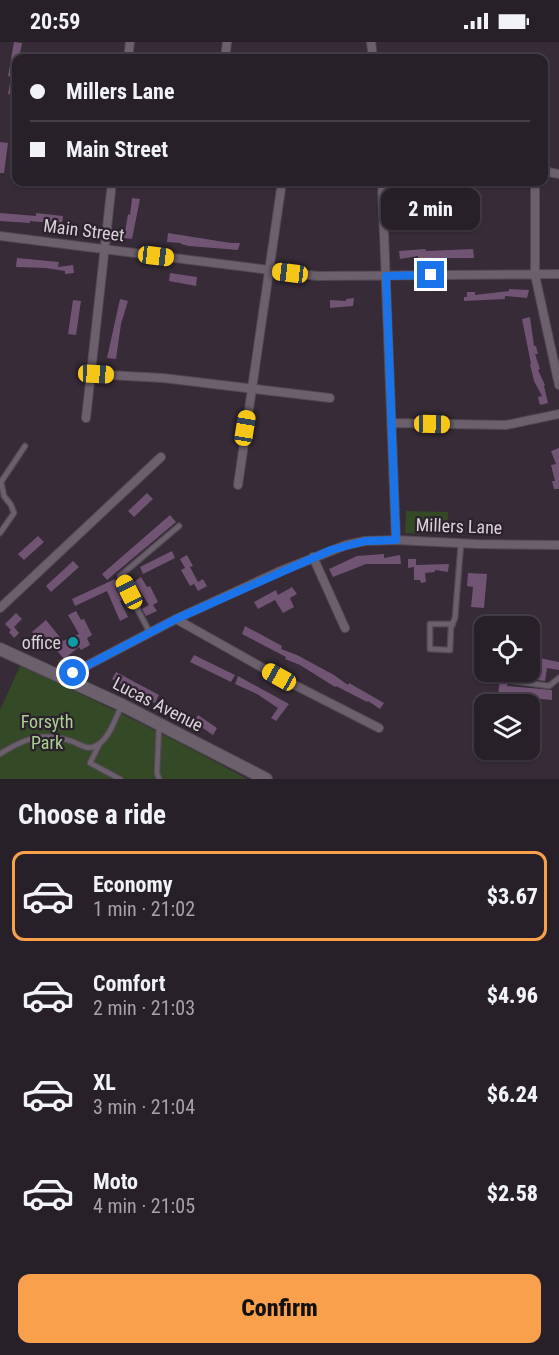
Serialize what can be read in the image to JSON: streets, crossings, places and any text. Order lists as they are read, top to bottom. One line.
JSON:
{"streets":{"street":["Main Street","Millers Lane","Lucas Avenue"]},"crossings":[["Millers Lane","Lucas Avenue"]],"parks":["Forsyth Park"],"places":["office"],"page":{"status":"20:59","banner":["Millers Lane","Main Street"],"bubble":"2 min","heading":"Choose a ride","list":[{"name":"Economy","note":"1 min · 21:02","value":"$3.67"},{"name":"Comfort","note":"2 min · 21:03","value":"$4.96"},{"name":"XL","note":"3 min · 21:04","value":"$6.24"},{"name":"Moto","note":"4 min · 21:05","value":"$2.58"}],"buttons":"Confirm"}}
